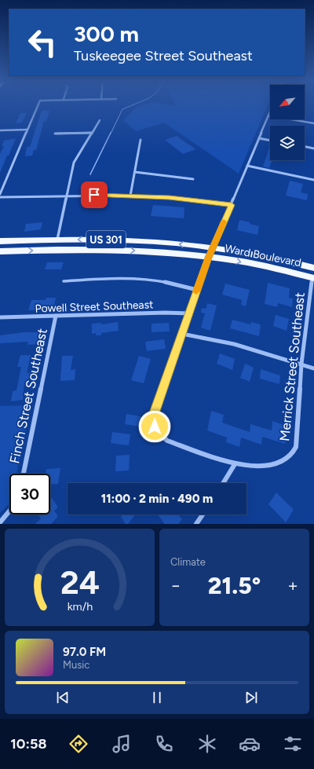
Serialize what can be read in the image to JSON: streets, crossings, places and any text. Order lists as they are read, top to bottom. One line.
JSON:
{"streets":{"highway":["US 301","Ward Boulevard"],"street":["Powell Street Southeast","Merrick Street Southeast","Finch Street Southeast"]},"crossings":[["Ward Boulevard","Merrick Street Southeast"],["Powell Street Southeast","Finch Street Southeast"]],"north":"bottom left","page":{"turn":["300 m","Tuskeegee Street Southeast"],"limit":"30","trip":"11:00 · 2 min · 490 m","tile":"Climate","heat":["−","21.5°","+"],"song":["97.0 FM","Music"],"tabs":"10:58","gauge":["24","km/h"]}}
